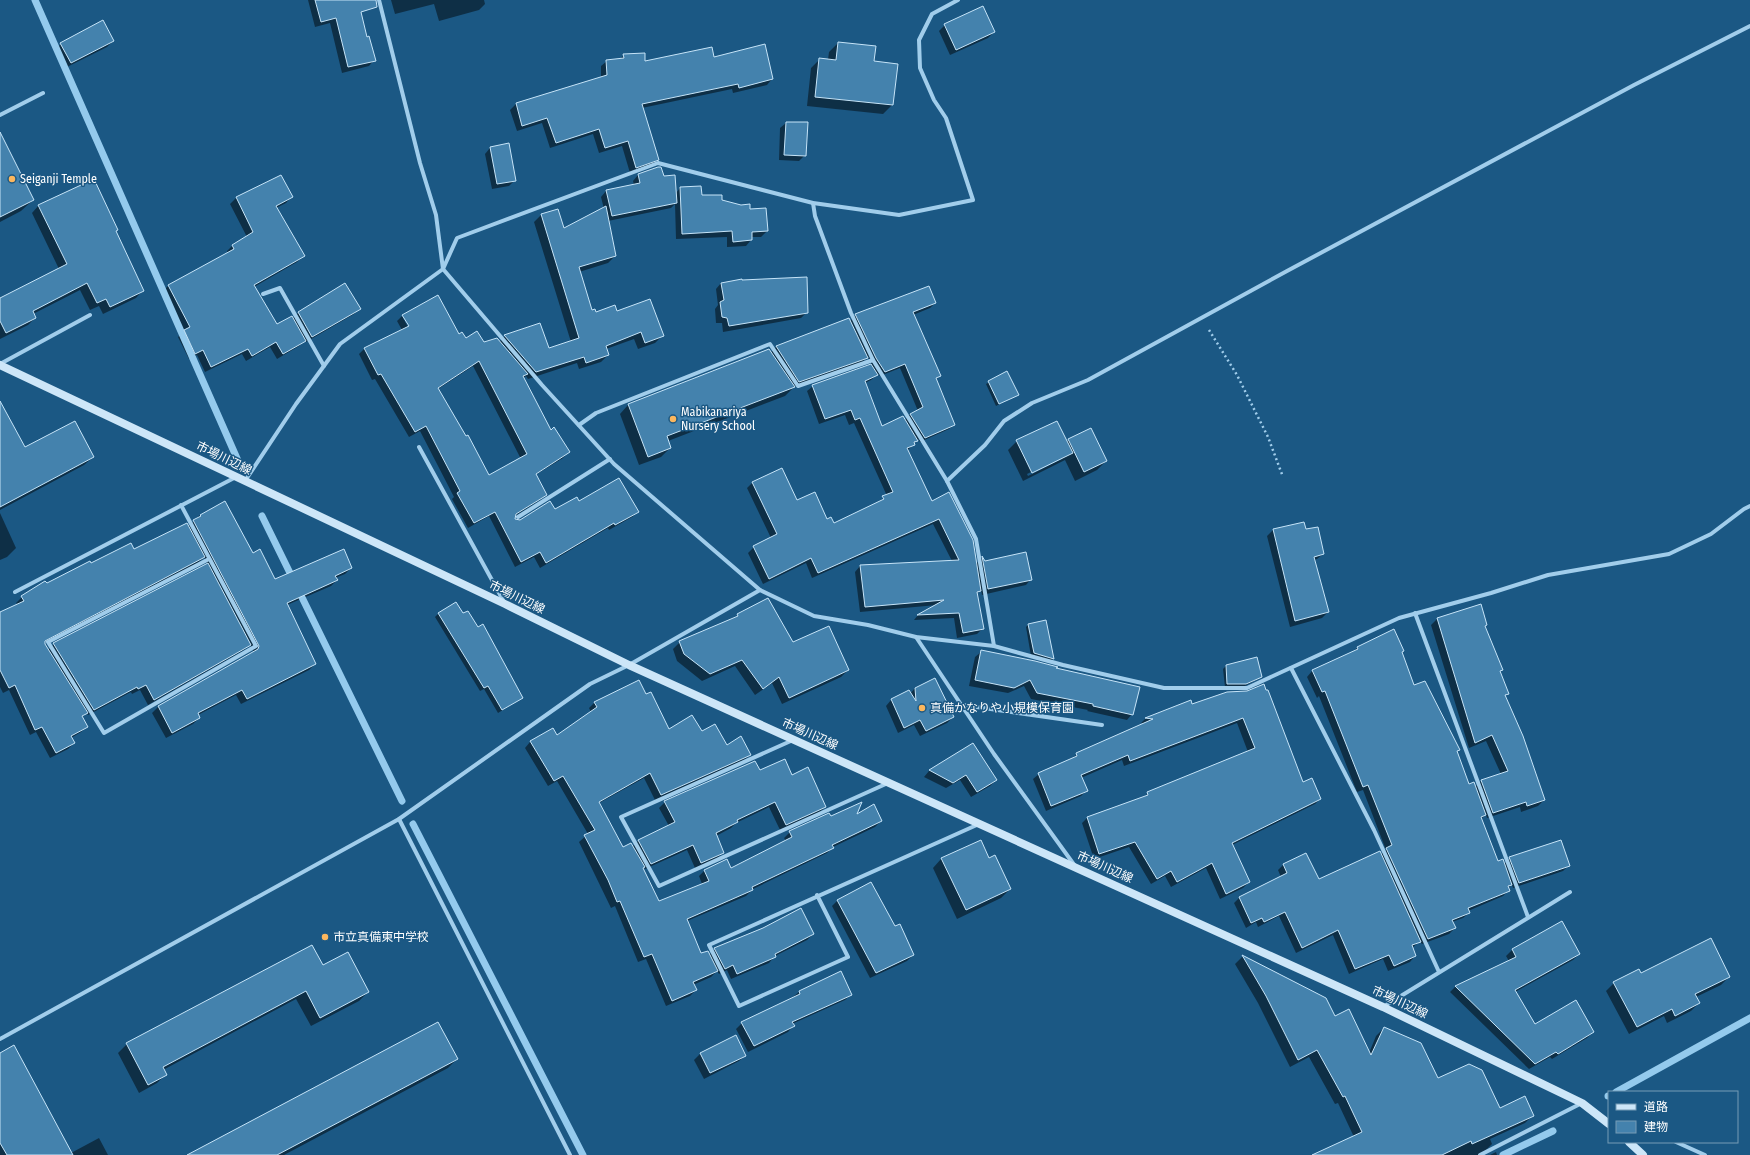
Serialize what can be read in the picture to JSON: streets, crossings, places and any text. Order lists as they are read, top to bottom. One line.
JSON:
{"streets":{"main road":["市場川辺線"]},"places":["Seiganji Temple","Mabikanariya Nursery School","真備かなりや小規模保育園","市立真備東中学校"],"legend":["道路","建物"]}
